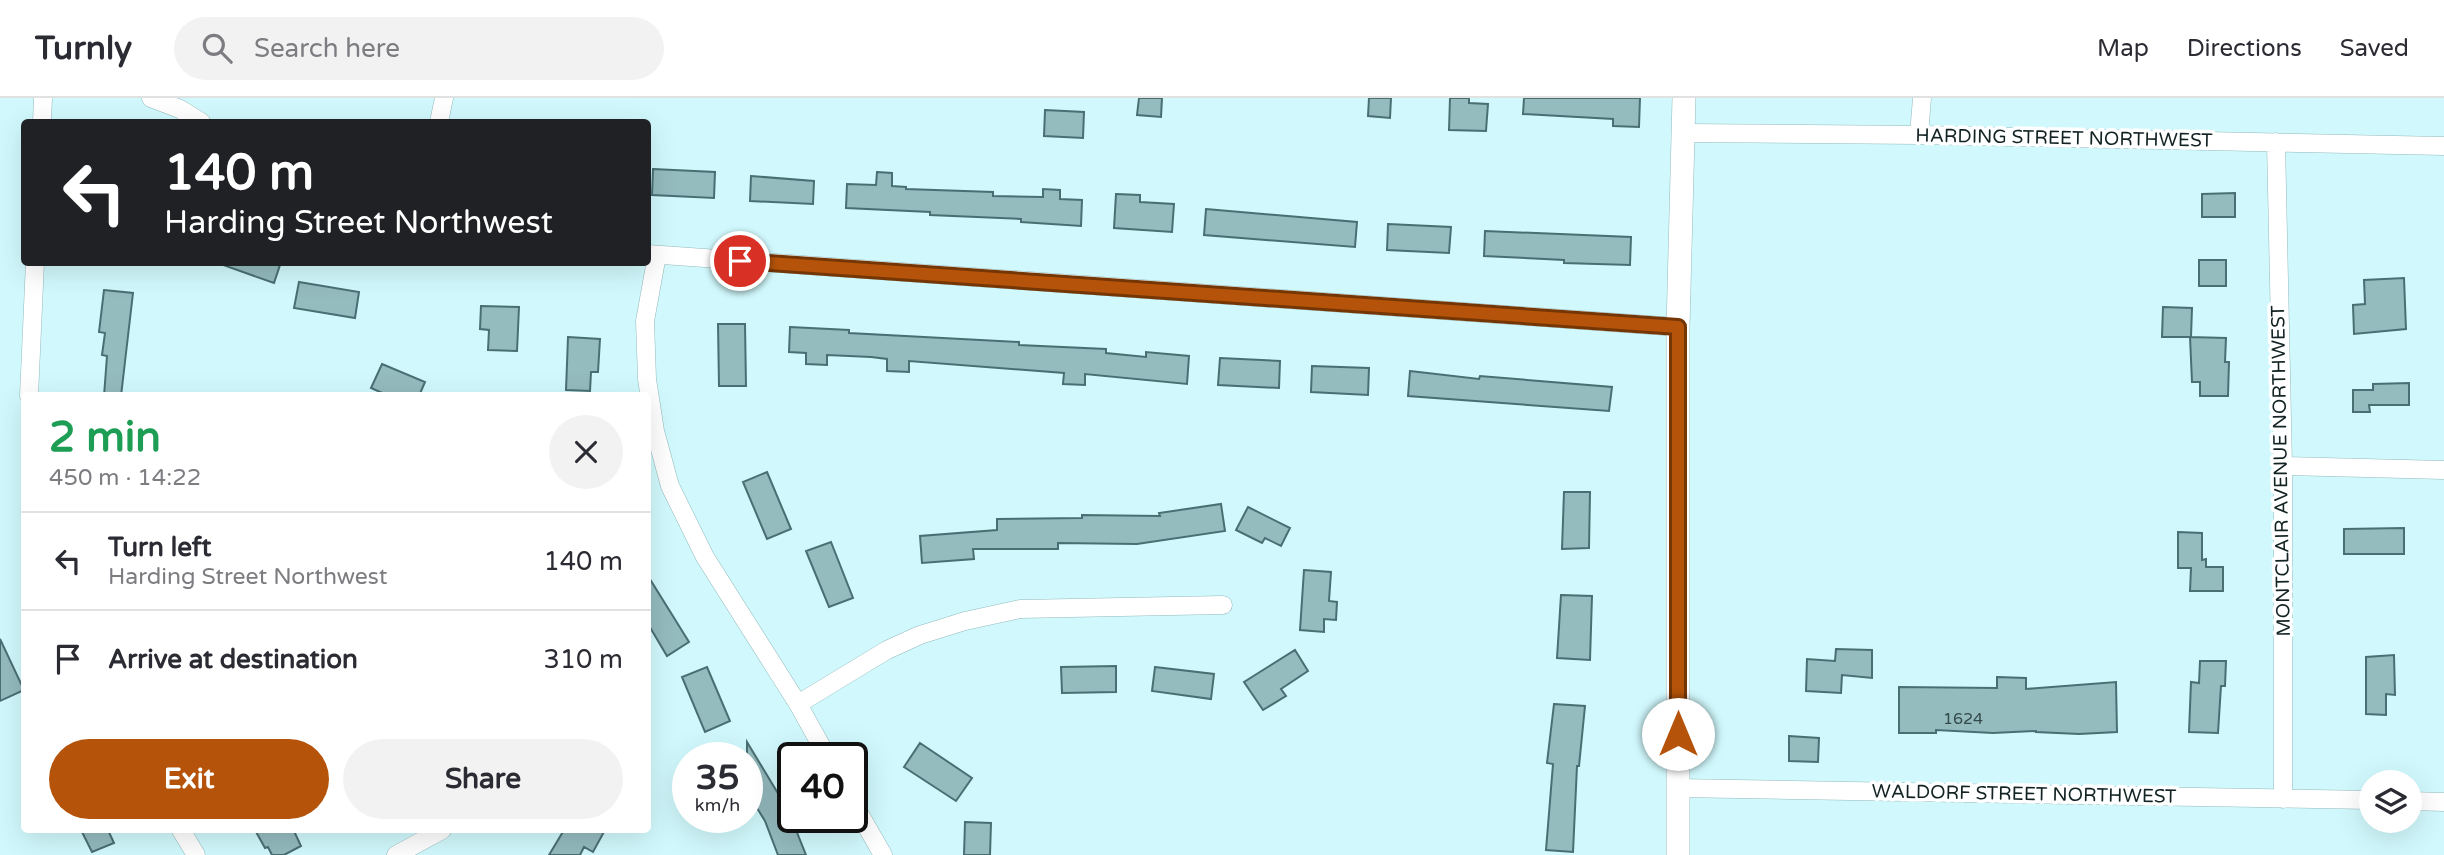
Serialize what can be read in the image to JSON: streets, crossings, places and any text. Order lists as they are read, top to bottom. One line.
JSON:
{"streets":{"street":["HARDING STREET NORTHWEST","MONTCLAIR AVENUE NORTHWEST","WALDORF STREET NORTHWEST"]},"crossings":[["HARDING STREET NORTHWEST","MONTCLAIR AVENUE NORTHWEST"],["MONTCLAIR AVENUE NORTHWEST","WALDORF STREET NORTHWEST"]],"house_numbers":["1624"],"page":{"header":"Turnly","search":"Search here","nav":["Map","Directions","Saved"],"turn":["140 m","Harding Street Northwest"],"heading":["2 min","450 m · 14:22"],"list":[{"name":"Turn left","note":"Harding Street Northwest","value":"140 m"},{"name":"Arrive at destination","value":"310 m"}],"buttons":["Exit","Share"],"speed":"35 km/h","limit":"40"}}
